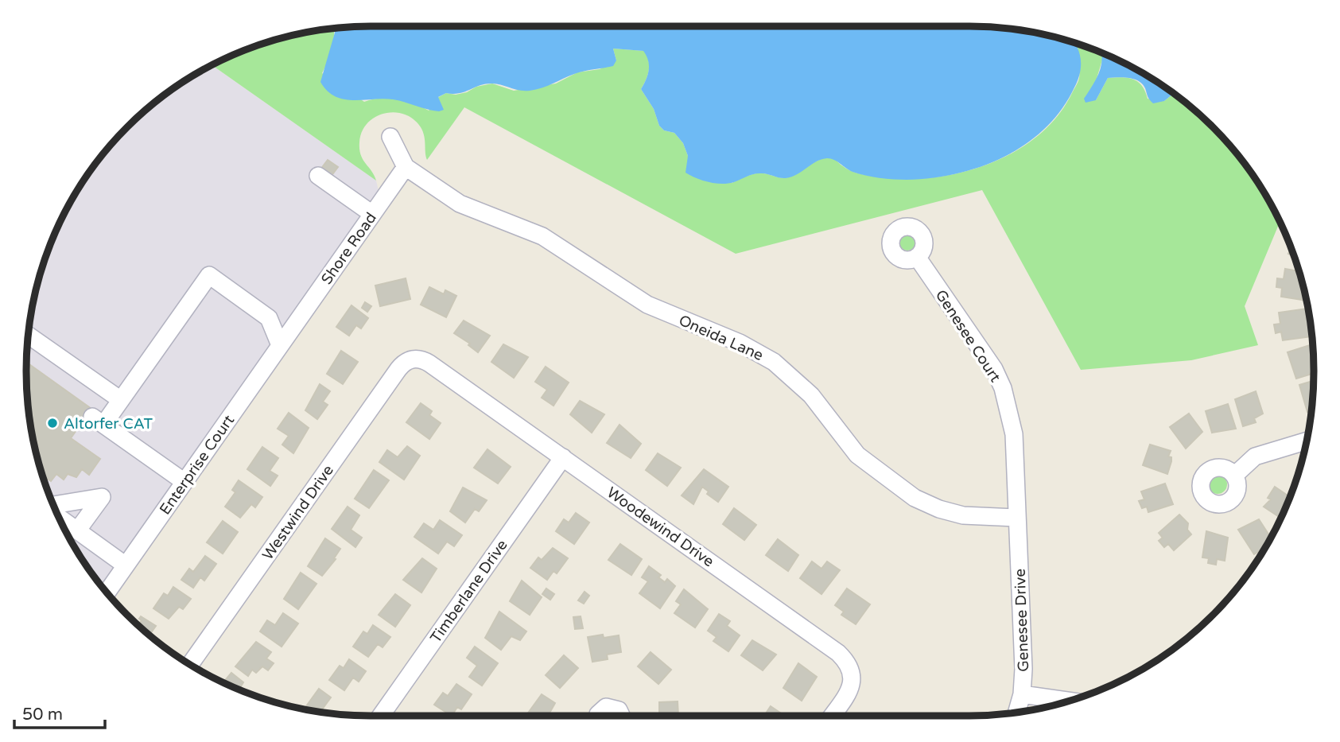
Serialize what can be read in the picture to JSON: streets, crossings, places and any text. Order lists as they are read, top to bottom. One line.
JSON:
{"streets":{"street":["Shore Road","Genesee Court","Oneida Lane","Enterprise Court","Westwind Drive","Woodewind Drive","Timberlane Drive","Genesee Drive"]},"crossings":[["Shore Road","Oneida Lane"],["Shore Road","Enterprise Court"],["Genesee Court","Oneida Lane"],["Genesee Court","Genesee Drive"],["Oneida Lane","Genesee Drive"],["Westwind Drive","Woodewind Drive"],["Woodewind Drive","Timberlane Drive"]],"places":["Altorfer CAT"],"scale_bar":"50 m"}
